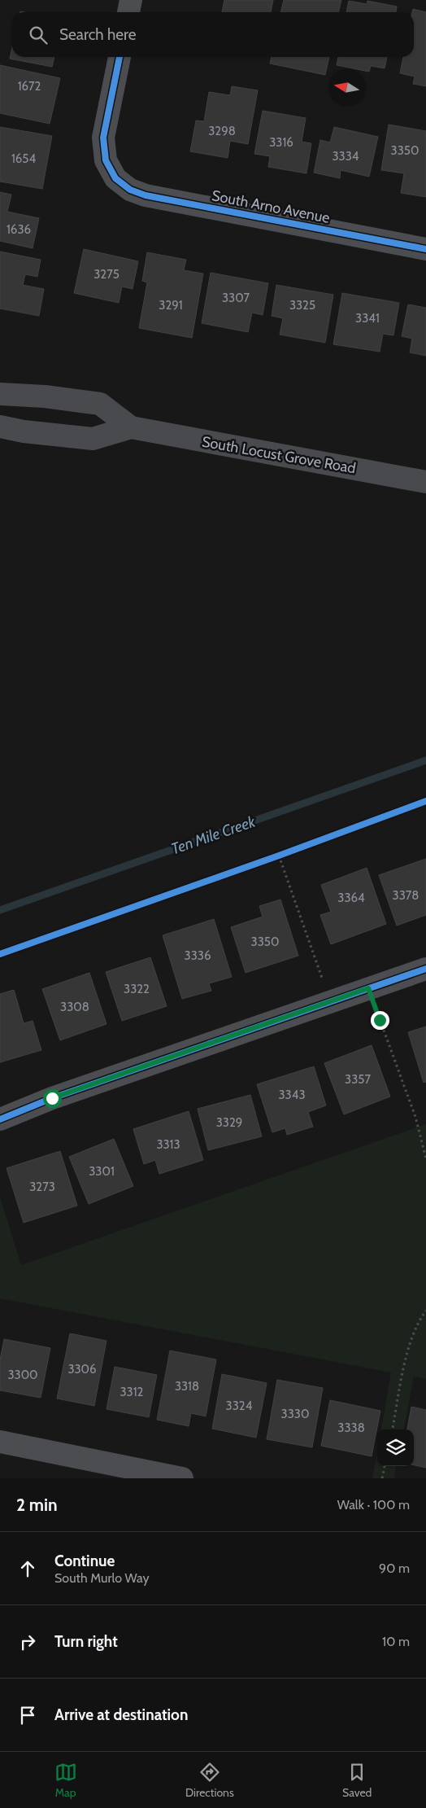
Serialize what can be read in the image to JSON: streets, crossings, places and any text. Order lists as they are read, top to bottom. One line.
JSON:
{"streets":{"main road":["South Locust Grove Road"],"street":["South Arno Avenue"]},"water":["Ten Mile Creek"],"house_numbers":["1672","3298","3316","3350","3334","1654","1636","3275","3307","3291","3325","3341","3378","3364","3350","3336","3322","3308","3357","3343","3329","3313","3301","3273","3306","3300","3318","3312","3324","3330","3338"],"north":"left","page":{"search":"Search here","heading":["2 min","Walk · 100 m"],"list":[["Continue","South Murlo Way","90 m"],["Turn right","10 m"],"Arrive at destination"],"nav":["Map","Directions","Saved"]}}
